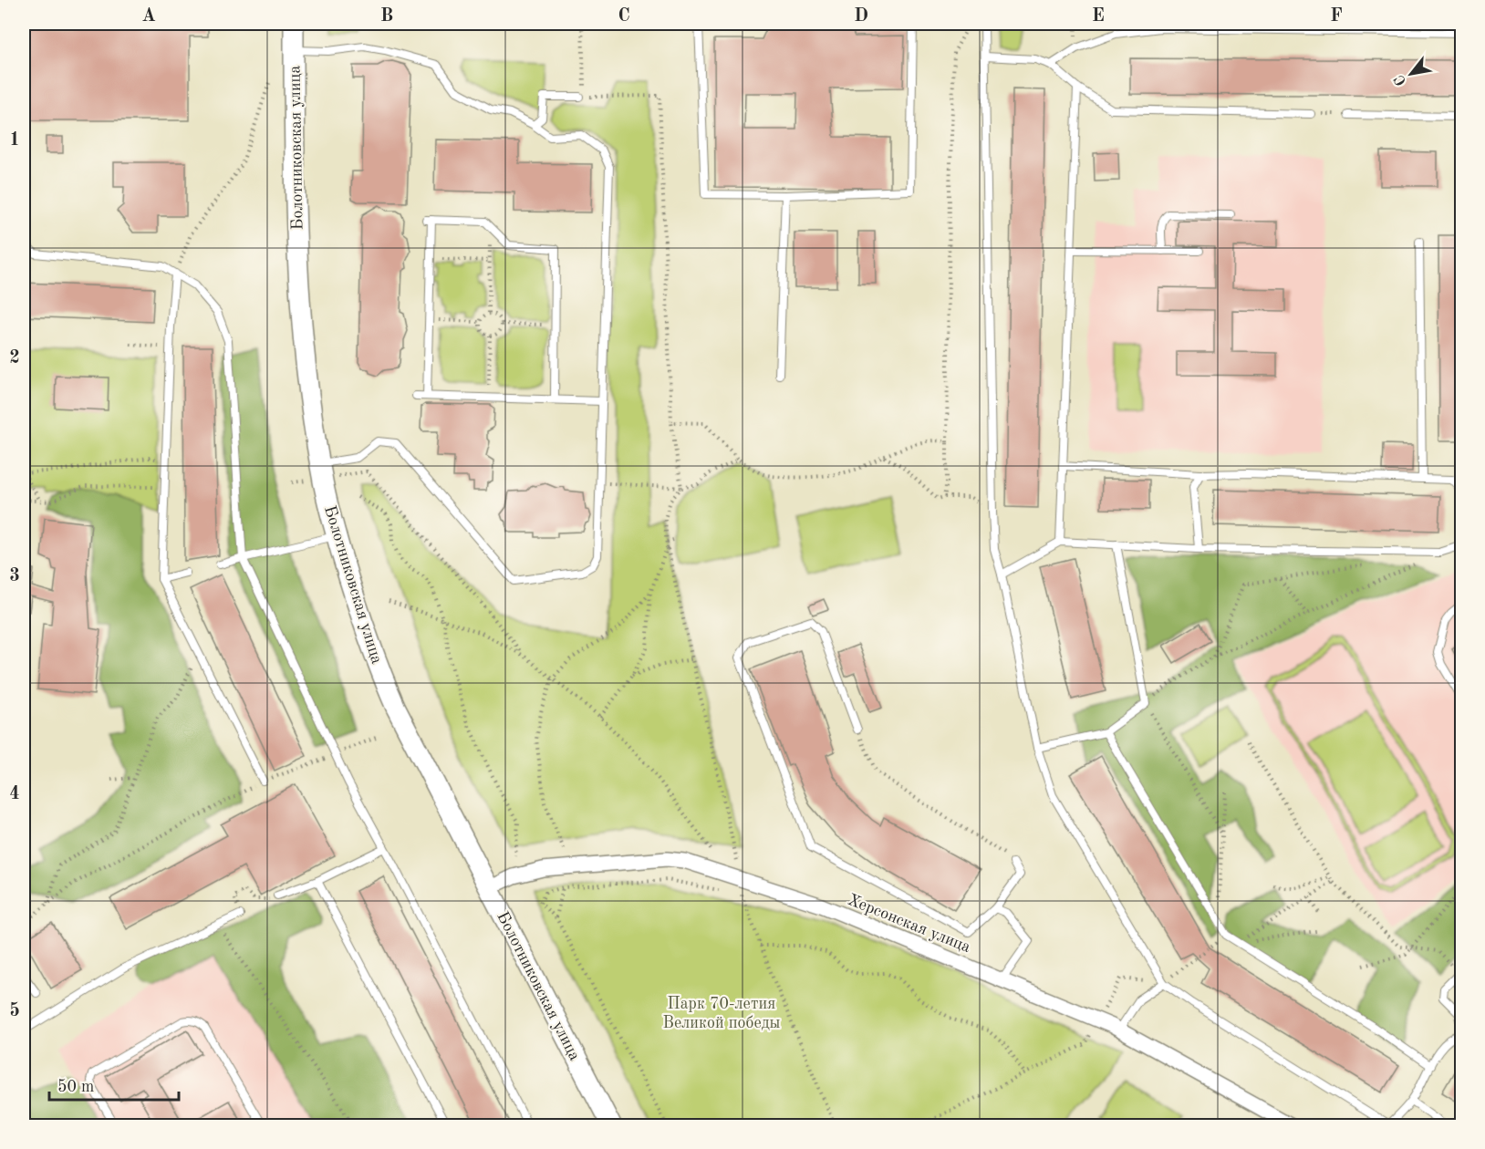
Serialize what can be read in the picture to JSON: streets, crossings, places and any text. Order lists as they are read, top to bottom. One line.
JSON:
{"streets":{"street":["Болотниковская улица","Херсонская улица"]},"crossings":[["Болотниковская улица","Херсонская улица"]],"parks":["Парк 70-летия Великой победы"],"scale_bar":"50 m","north":"bottom left","grid":{"columns":["A","B","C","D","E","F"],"rows":["1","2","3","4","5"]}}
